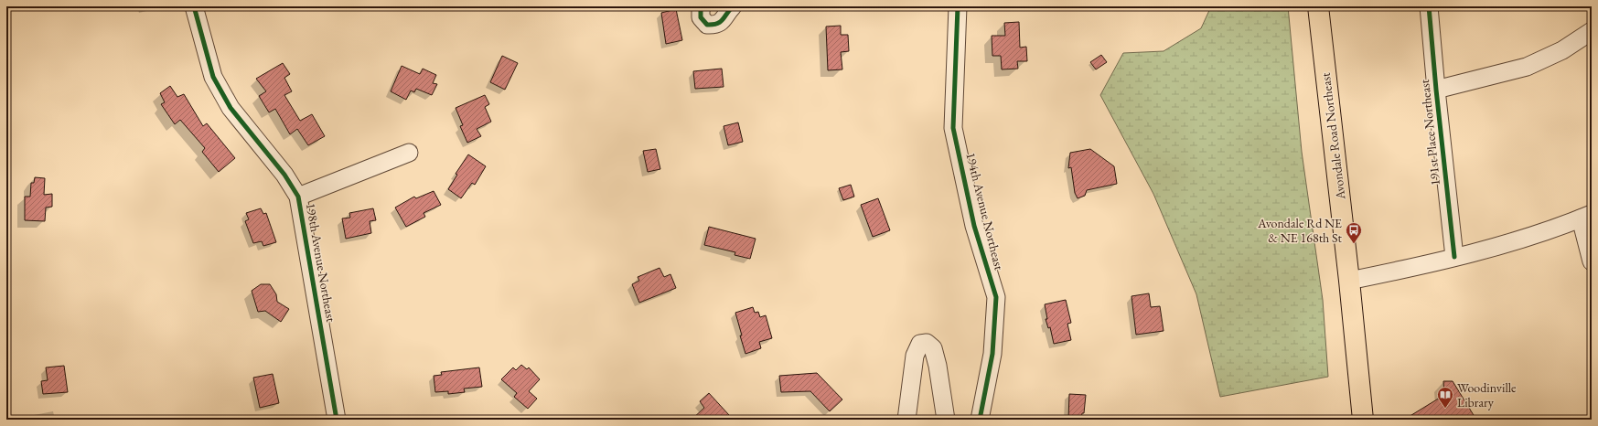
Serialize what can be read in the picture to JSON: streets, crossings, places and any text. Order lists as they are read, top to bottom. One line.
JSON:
{"streets":{"main road":["Avondale Road Northeast"],"street":["191st Place Northeast","194th Avenue Northeast","198th Avenue Northeast"]},"places":{"bus stop":["Avondale Rd NE & NE 168th St"],"library":["Woodinville Library"]}}
